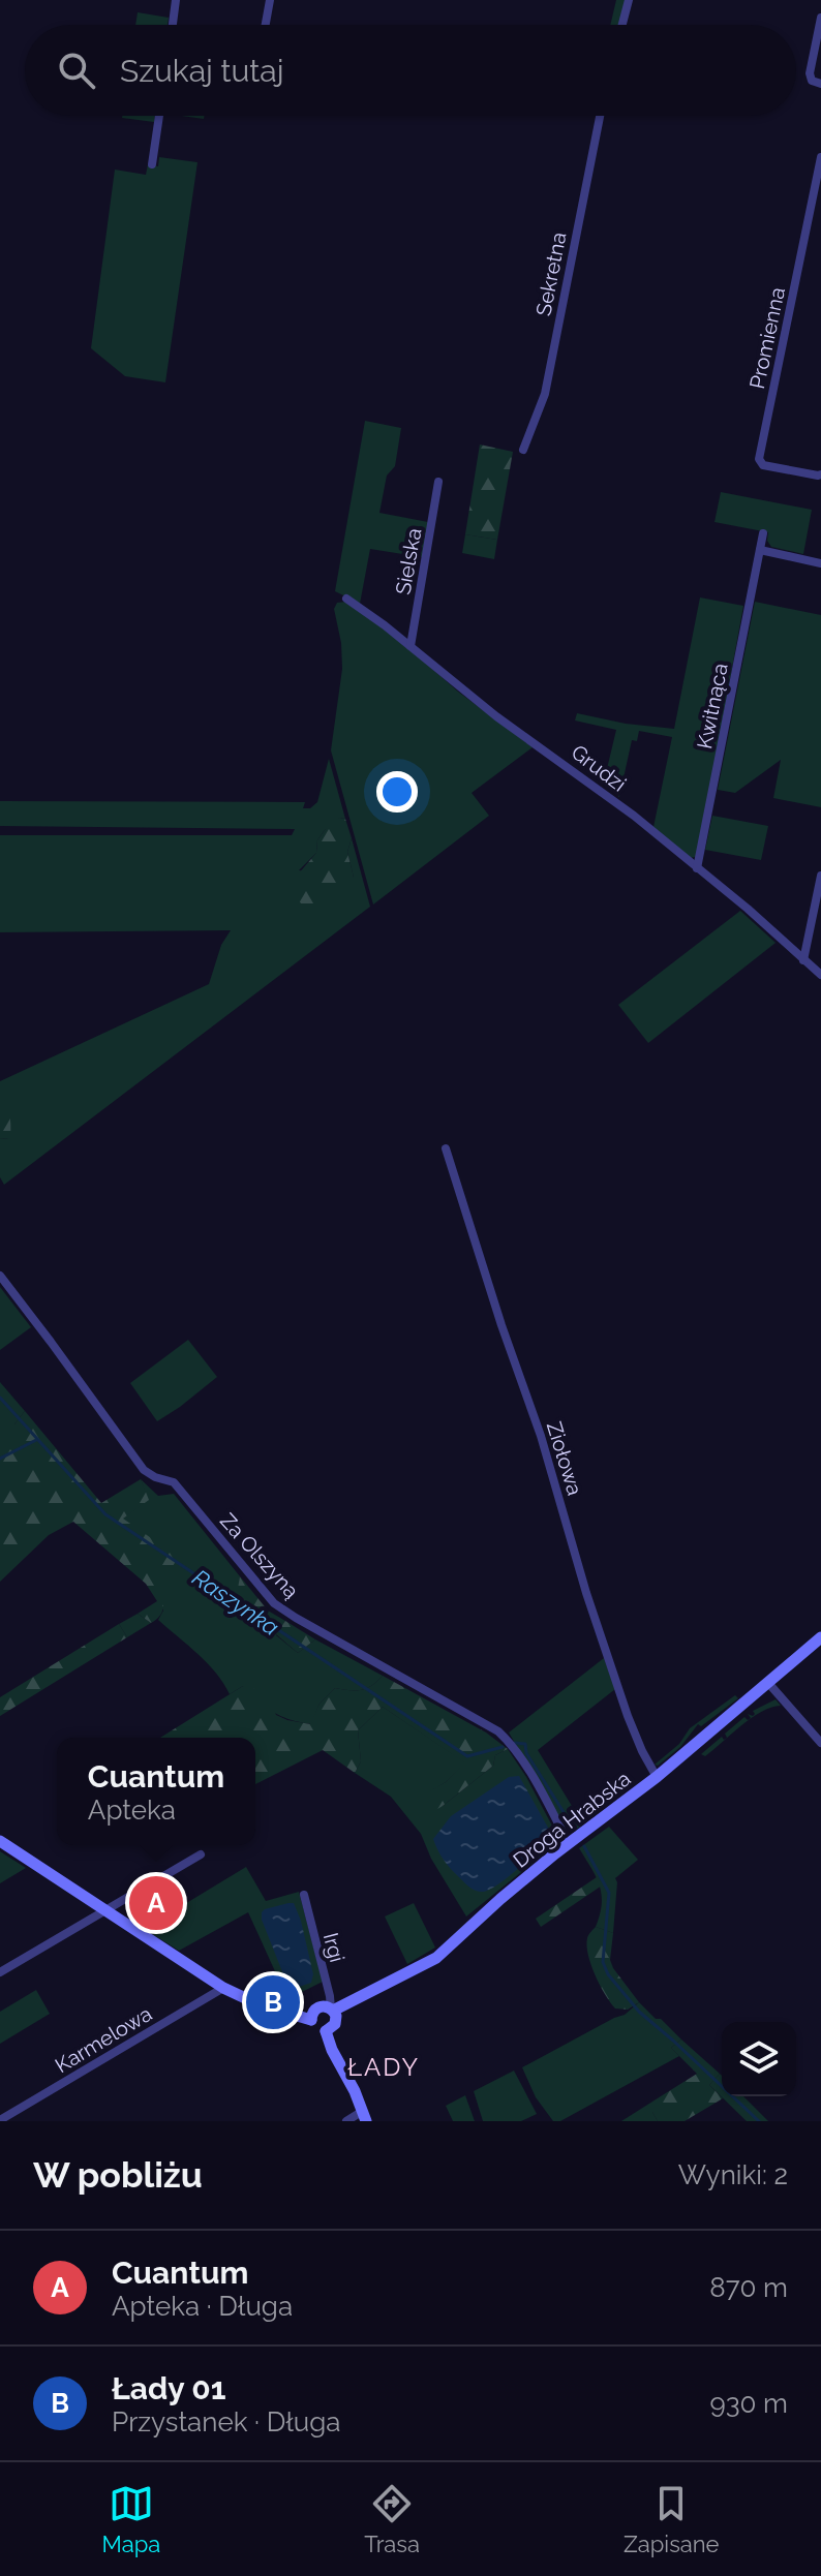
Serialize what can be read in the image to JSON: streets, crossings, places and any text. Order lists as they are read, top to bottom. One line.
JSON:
{"streets":{"street":["Sekretna","Promienna","Sielska","Kwitnąca","Grudzi","Ziołowa","Za Olszyną","Droga Hrabska","Irgi","Karmelowa"]},"crossings":[["Sielska","Grudzi"],["Kwitnąca","Grudzi"],["Ziołowa","Droga Hrabska"],["Za Olszyną","Droga Hrabska"],["Droga Hrabska","Irgi"]],"districts":["ŁADY"],"water":["Raszynka"],"page":{"search":"Szukaj tutaj","popup":["Cuantum","Apteka"],"pins":["A","B"],"heading":["W pobliżu","Wyniki: 2"],"list":[{"mark":"A","name":"Cuantum","note":"Apteka · Długa","value":"870 m"},{"mark":"B","name":"Łady 01","note":"Przystanek · Długa","value":"930 m"}],"nav":["Mapa","Trasa","Zapisane"]}}
